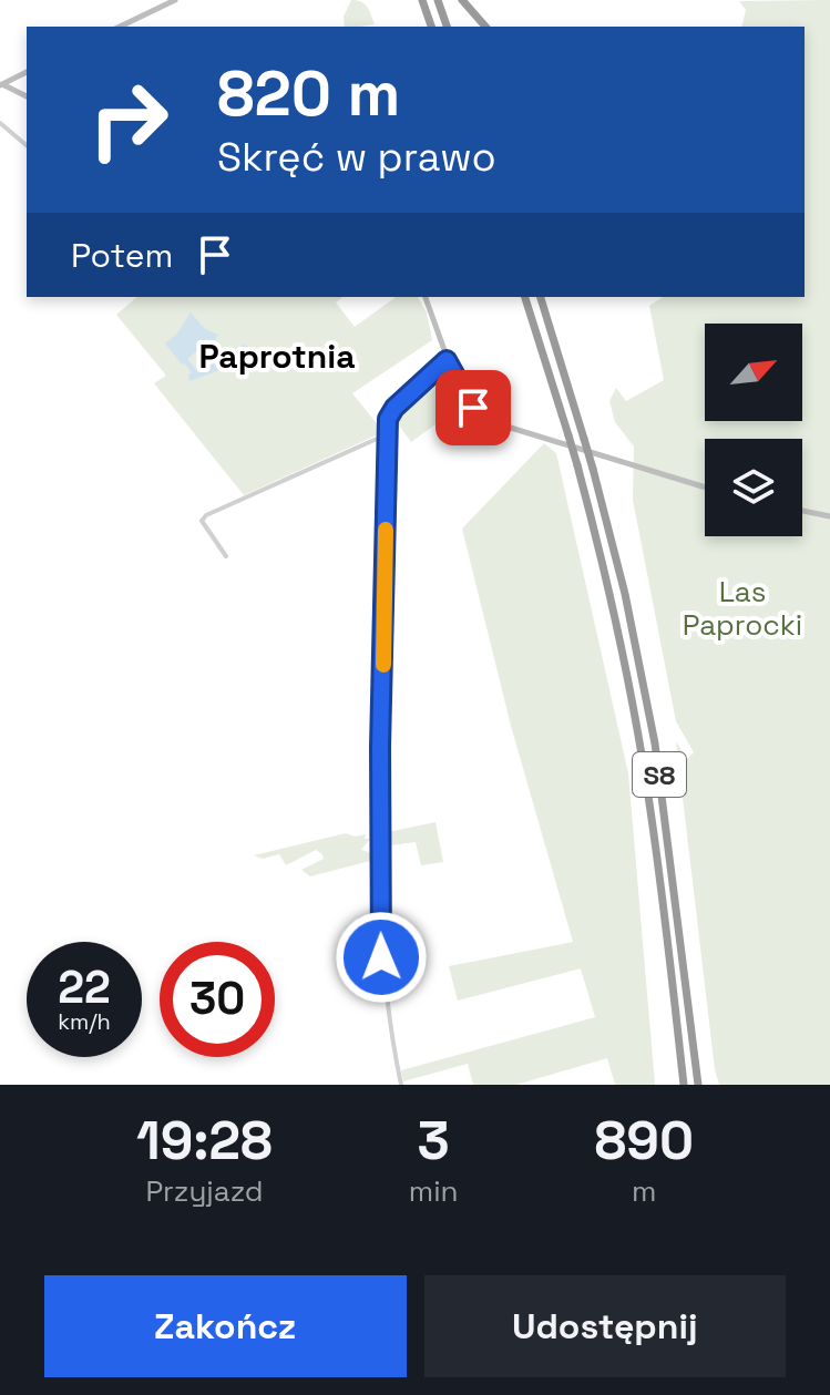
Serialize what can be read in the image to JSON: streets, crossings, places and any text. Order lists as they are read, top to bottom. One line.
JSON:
{"streets":{"highway":["S8"]},"districts":["Paprotnia"],"parks":["Las Paprocki"],"north":"top right","page":{"turn":["820 m","Skręć w prawo"],"then":"Potem","speed":"22 km/h","limit":"30","eta":["19:28","Przyjazd","3","min","890","m"],"buttons":["Zakończ","Udostępnij"]}}
